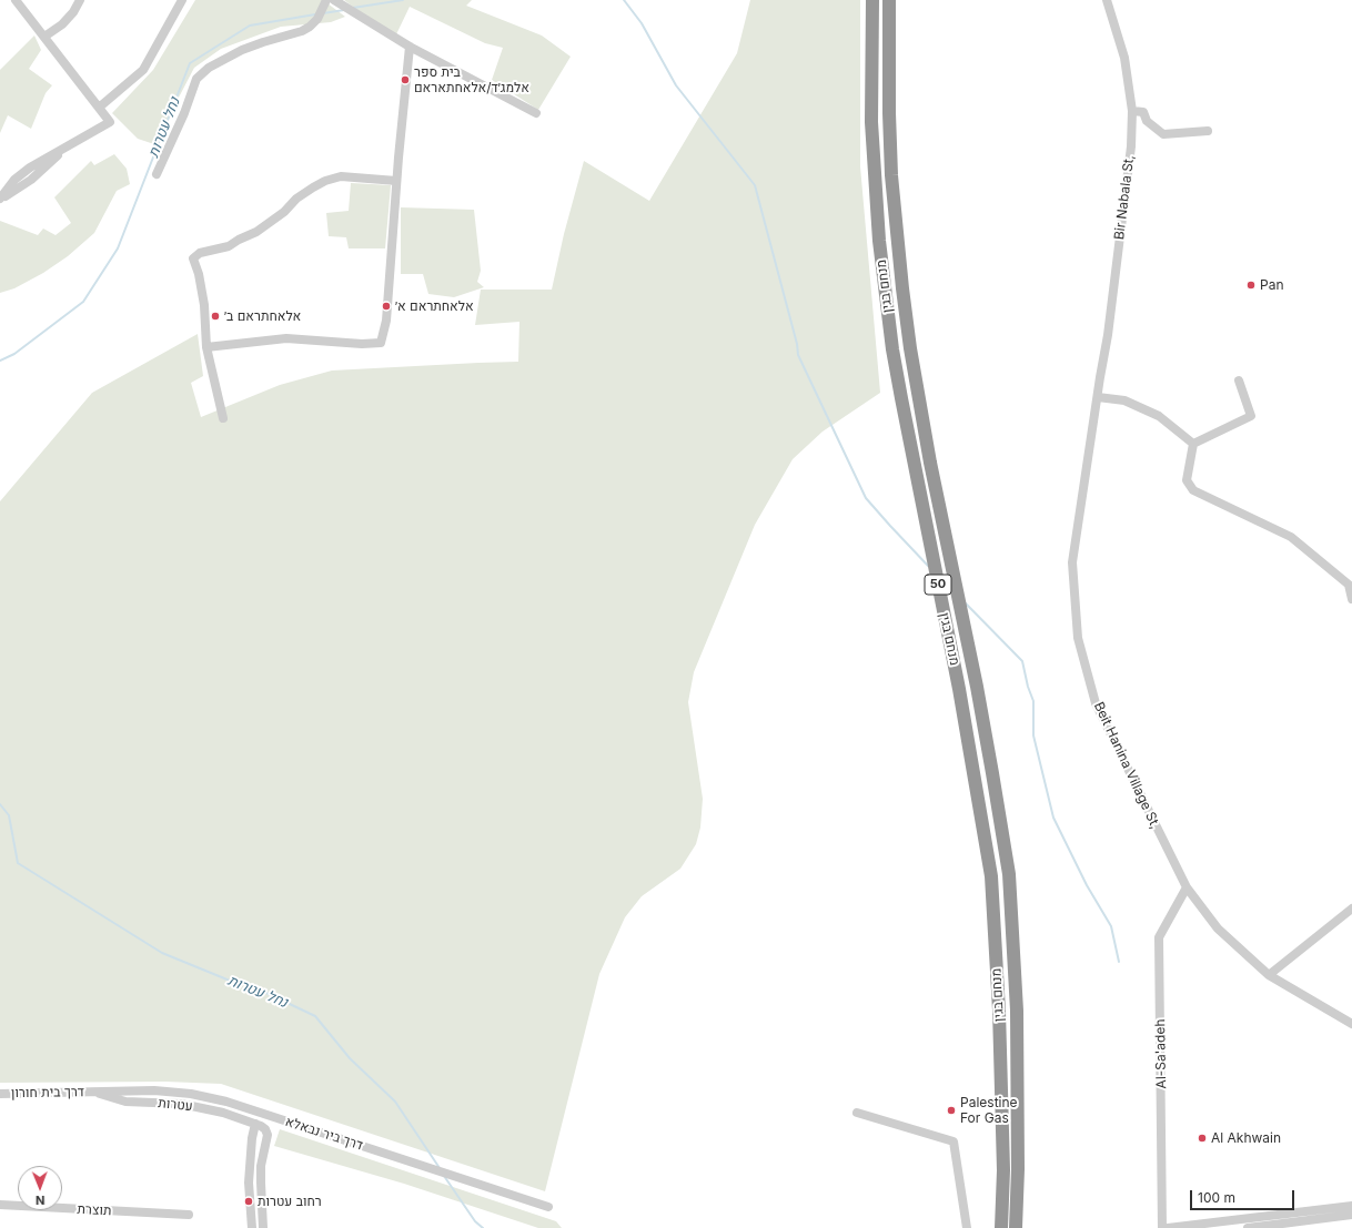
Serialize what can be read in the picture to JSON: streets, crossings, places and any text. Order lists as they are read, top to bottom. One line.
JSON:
{"streets":{"highway":["מנחם בגין","50"],"street":["Bir Nabala St,","Beit Hanina Village St,","Al-Sa'adeh","דרך בית חורון","עטרות","דרך ביר נבאלא","תוצרת"]},"crossings":[["Bir Nabala St,","Beit Hanina Village St,"],["Beit Hanina Village St,","Al-Sa'adeh"],["דרך בית חורון","עטרות"],["דרך בית חורון","דרך ביר נבאלא"],["עטרות","דרך ביר נבאלא"]],"water":["נחל עטרות"],"places":["בית ספר אלמג׳ד/אלאחתאראם","Pan","אלאחתראם א׳","אלאחתראם ב׳","Palestine For Gas","Al Akhwain","רחוב עטרות"],"scale_bar":"100 m","north":"bottom"}
